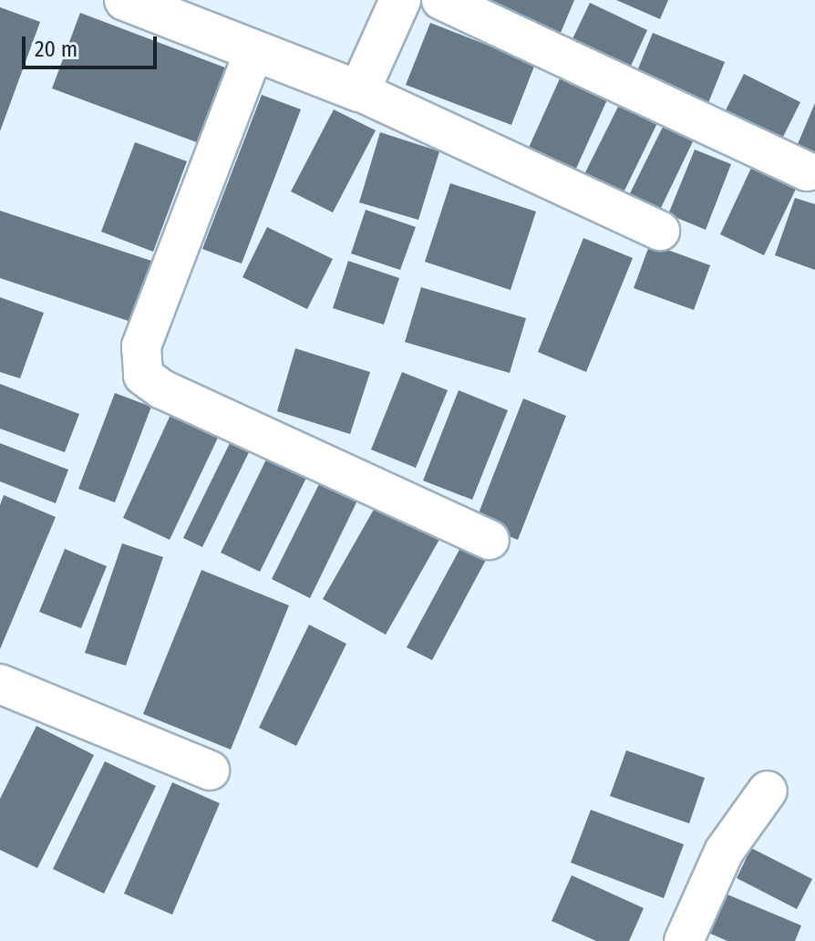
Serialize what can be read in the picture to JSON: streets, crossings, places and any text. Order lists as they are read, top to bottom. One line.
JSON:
{"scale_bar":"20 m"}
